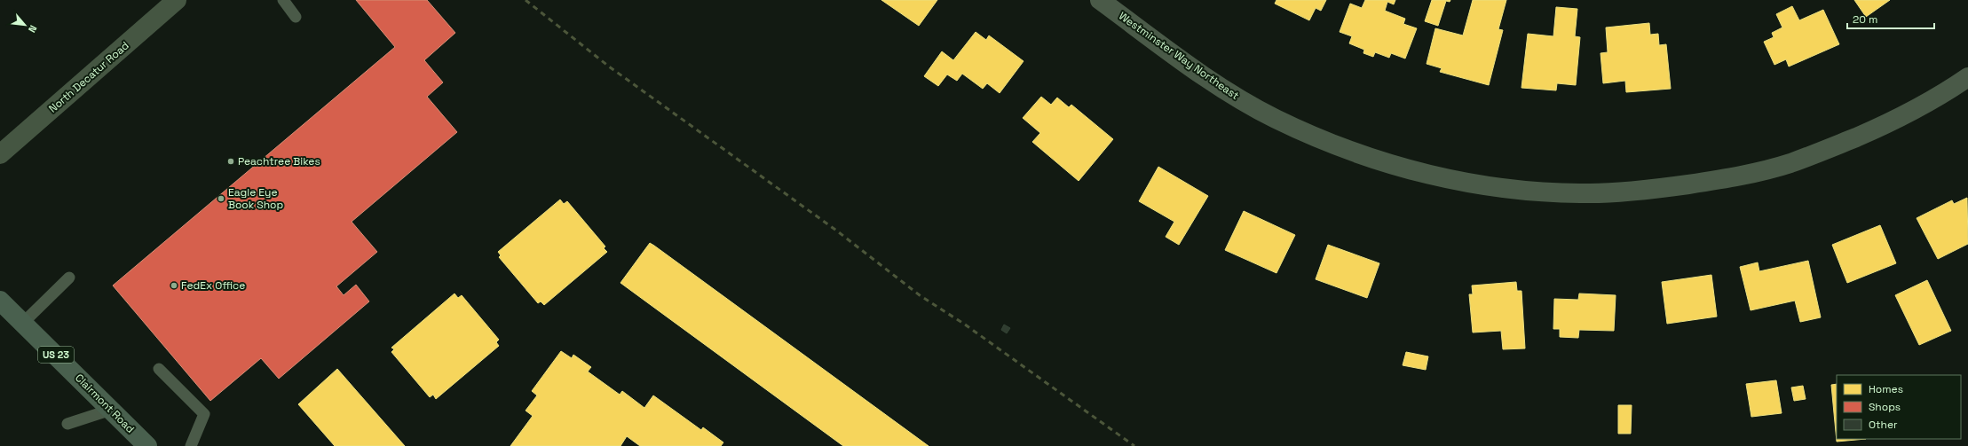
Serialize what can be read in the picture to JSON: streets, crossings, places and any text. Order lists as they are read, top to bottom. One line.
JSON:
{"streets":{"main road":["North Decatur Road","US 23","Clairmont Road"],"street":["Westminster Way Northeast"]},"places":["Peachtree Bikes","Eagle Eye Book Shop","FedEx Office"],"legend":["Homes","Shops","Other"],"scale_bar":"20 m","north":"bottom right"}
